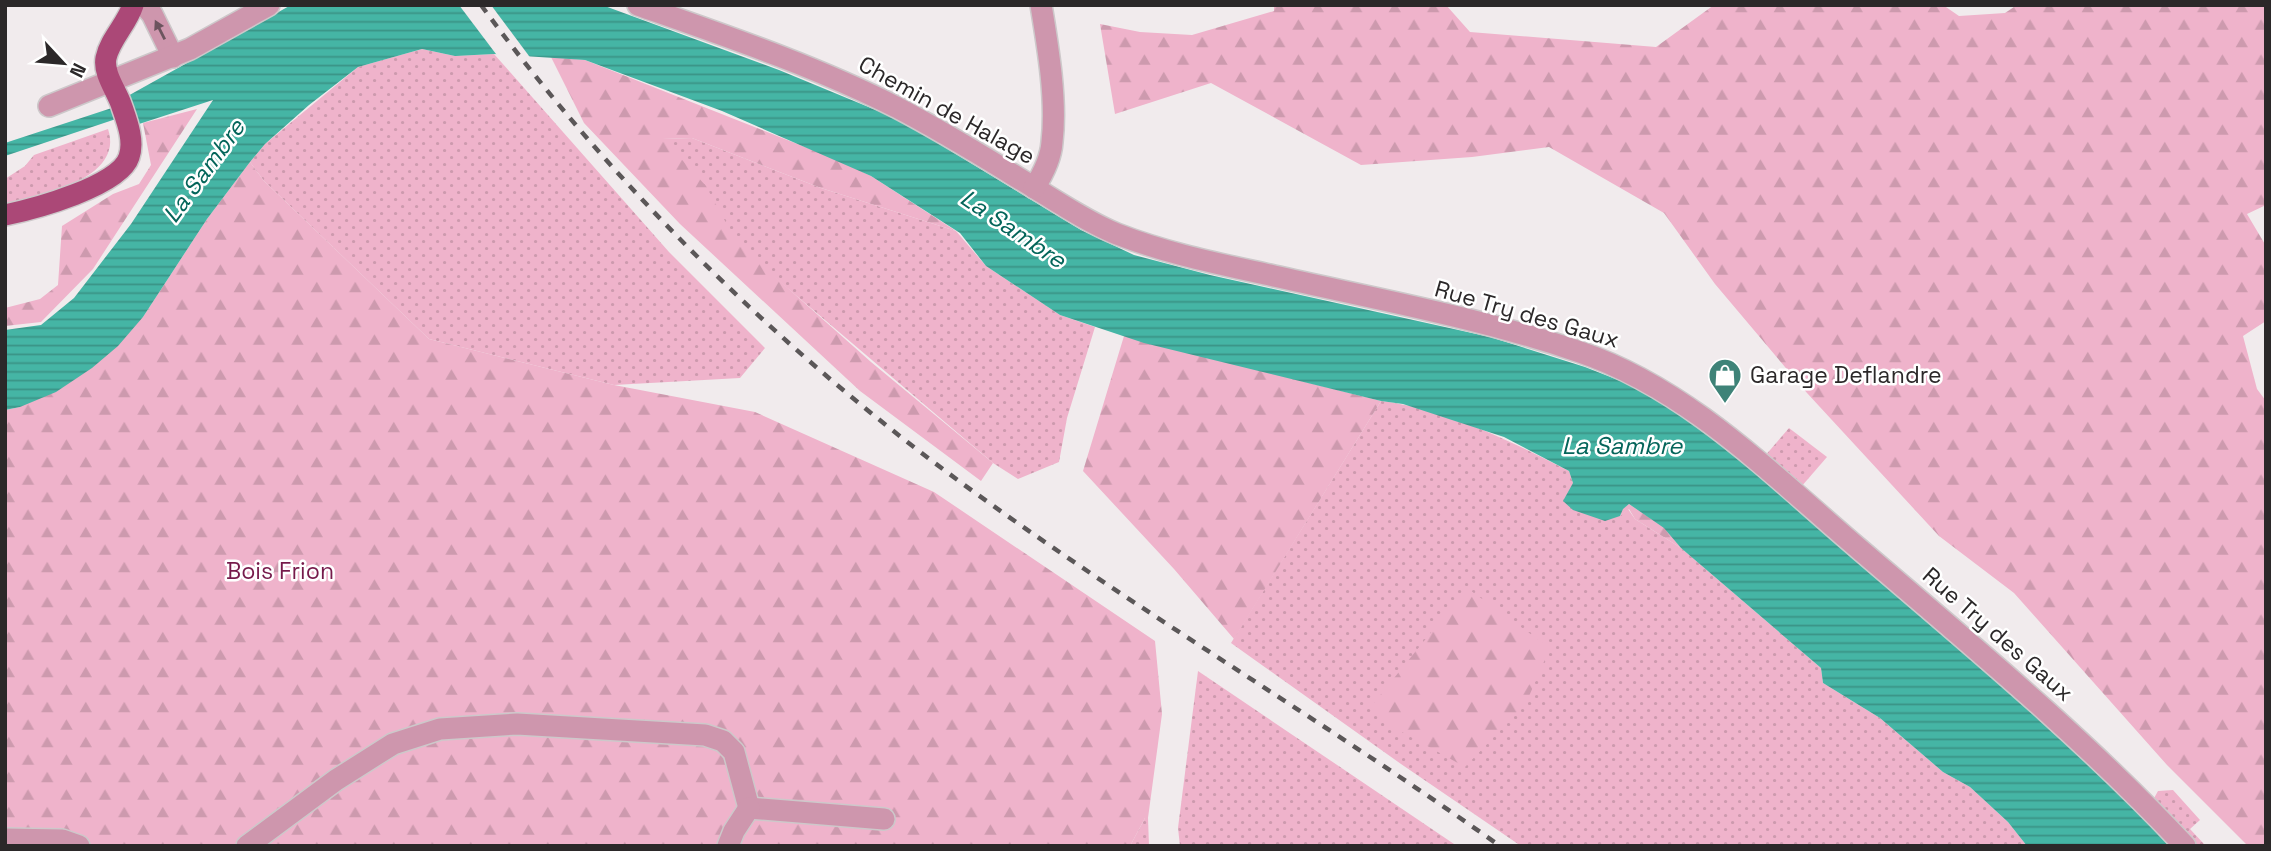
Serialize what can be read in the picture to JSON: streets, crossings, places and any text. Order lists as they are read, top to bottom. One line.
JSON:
{"streets":{"street":["Chemin de Halage","Rue Try des Gaux"]},"crossings":[["Chemin de Halage","Rue Try des Gaux"]],"water":["La Sambre"],"parks":["Bois Frion"],"places":{"shop":["Garage Deflandre"]},"north":"bottom right"}
